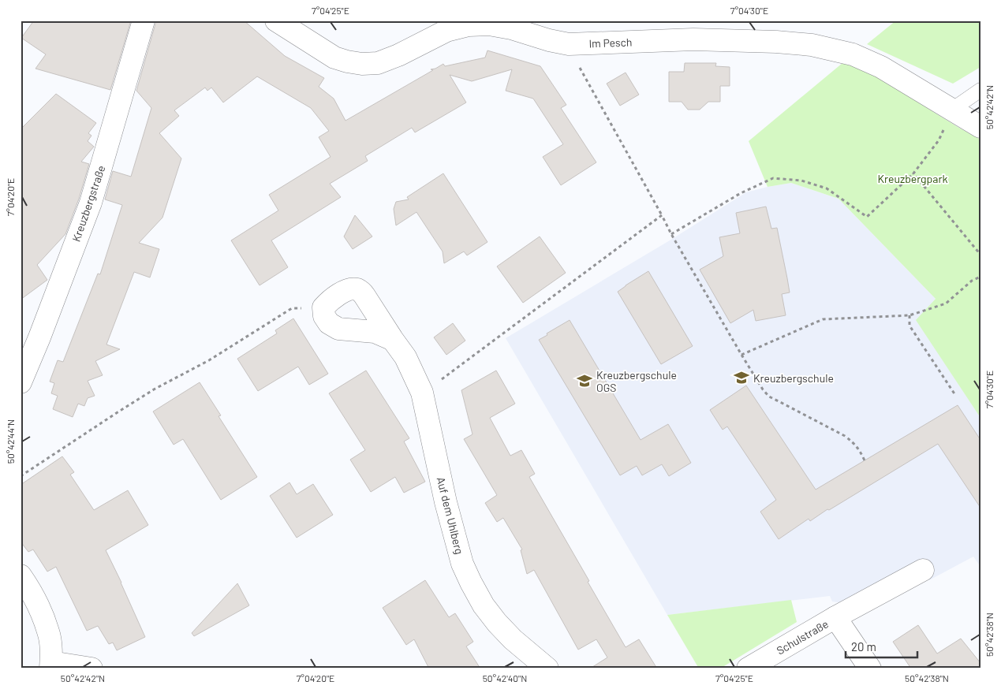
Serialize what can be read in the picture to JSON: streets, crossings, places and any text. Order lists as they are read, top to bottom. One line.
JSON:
{"streets":{"street":["Im Pesch","Kreuzbergstraße","Auf dem Uhlberg","Schulstraße"]},"parks":["Kreuzbergpark"],"places":{"school or university":["Kreuzbergschule","Kreuzbergschule OGS"]},"scale_bar":"20 m","coordinates":["7°04'25\"E","7°04'30\"E","50°42'42\"N","7°04'20\"E","50°42'44\"N","50°42'38\"N","50°42'40\"N"]}
